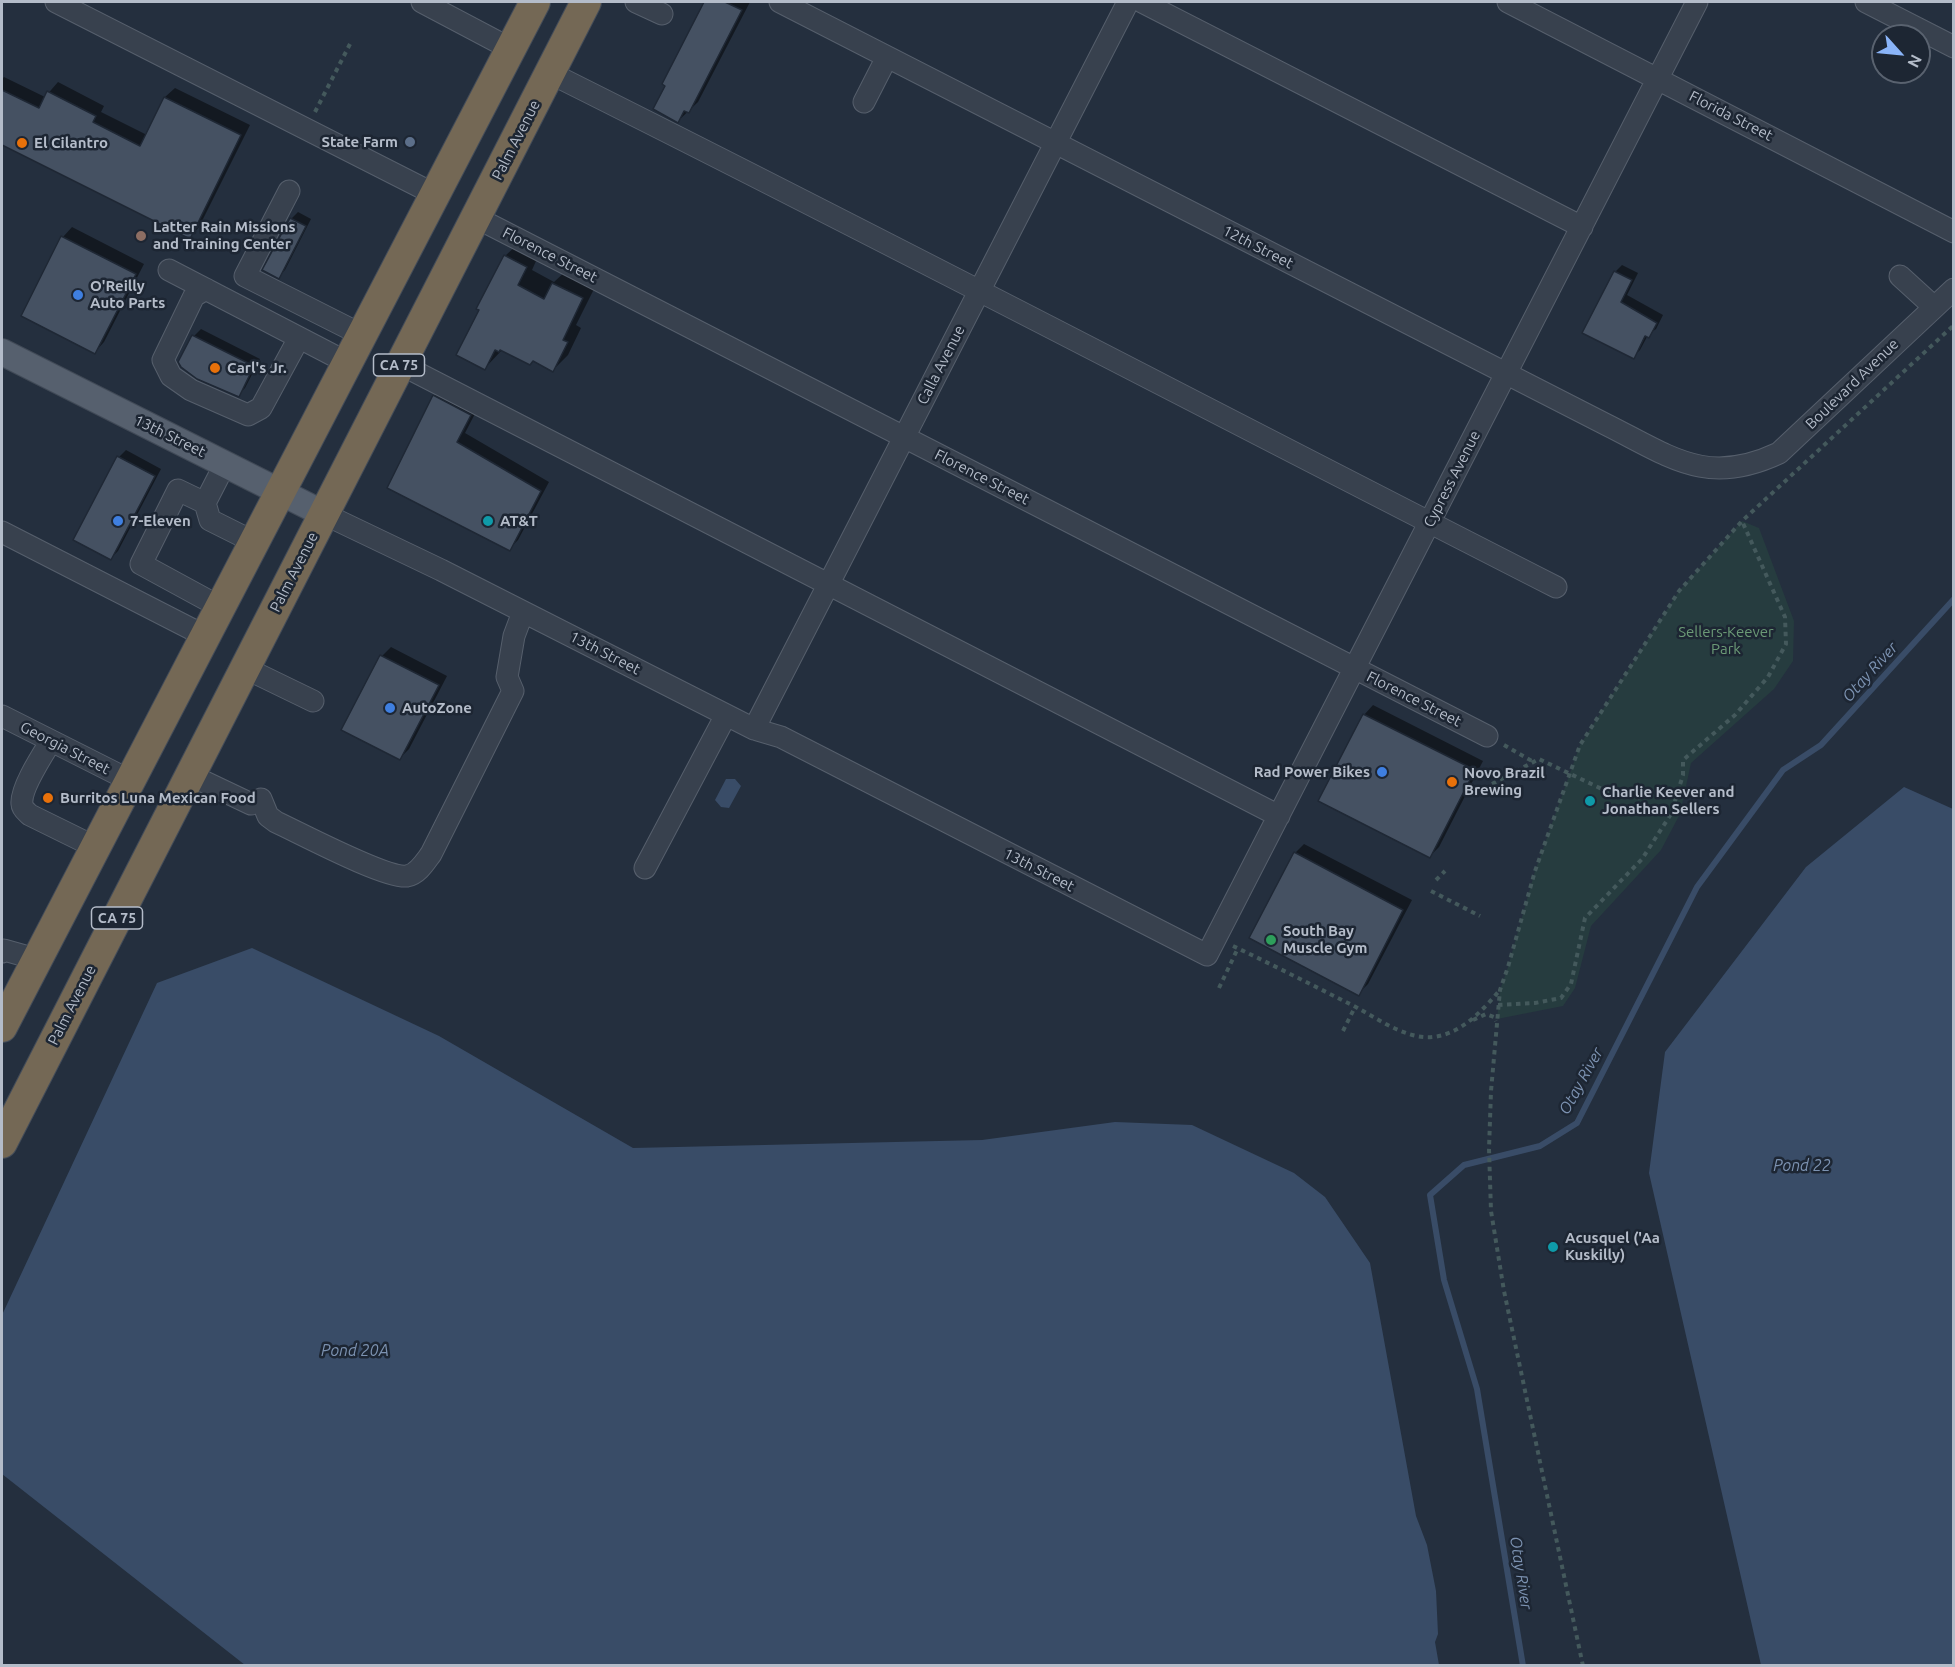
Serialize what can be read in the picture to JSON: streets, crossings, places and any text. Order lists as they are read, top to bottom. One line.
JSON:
{"streets":{"highway":["Palm Avenue","CA 75"],"main road":["13th Street"],"street":["Florida Street","12th Street","Florence Street","Calla Avenue","Boulevard Avenue","Cypress Avenue","Georgia Street"]},"crossings":[["Florida Street","Cypress Avenue"],["Palm Avenue","Florence Street"],["Palm Avenue","13th Street"],["12th Street","Calla Avenue"],["12th Street","Boulevard Avenue"],["12th Street","Cypress Avenue"],["Florence Street","Calla Avenue"],["Florence Street","Cypress Avenue"],["CA 75","13th Street"],["CA 75","Georgia Street"],["Calla Avenue","13th Street"],["13th Street","Cypress Avenue"]],"water":["Otay River","Pond 22","Pond 20A"],"parks":["Sellers-Keever Park"],"places":["State Farm","El Cilantro","Latter Rain Missions and Training Center","O'Reilly Auto Parts","Carl's Jr.","7-Eleven","AT&T","AutoZone","Rad Power Bikes","Novo Brazil Brewing","Burritos Luna Mexican Food","Charlie Keever and Jonathan Sellers","South Bay Muscle Gym","Acusquel ('Aa Kuskilly)"],"north":"bottom right"}
